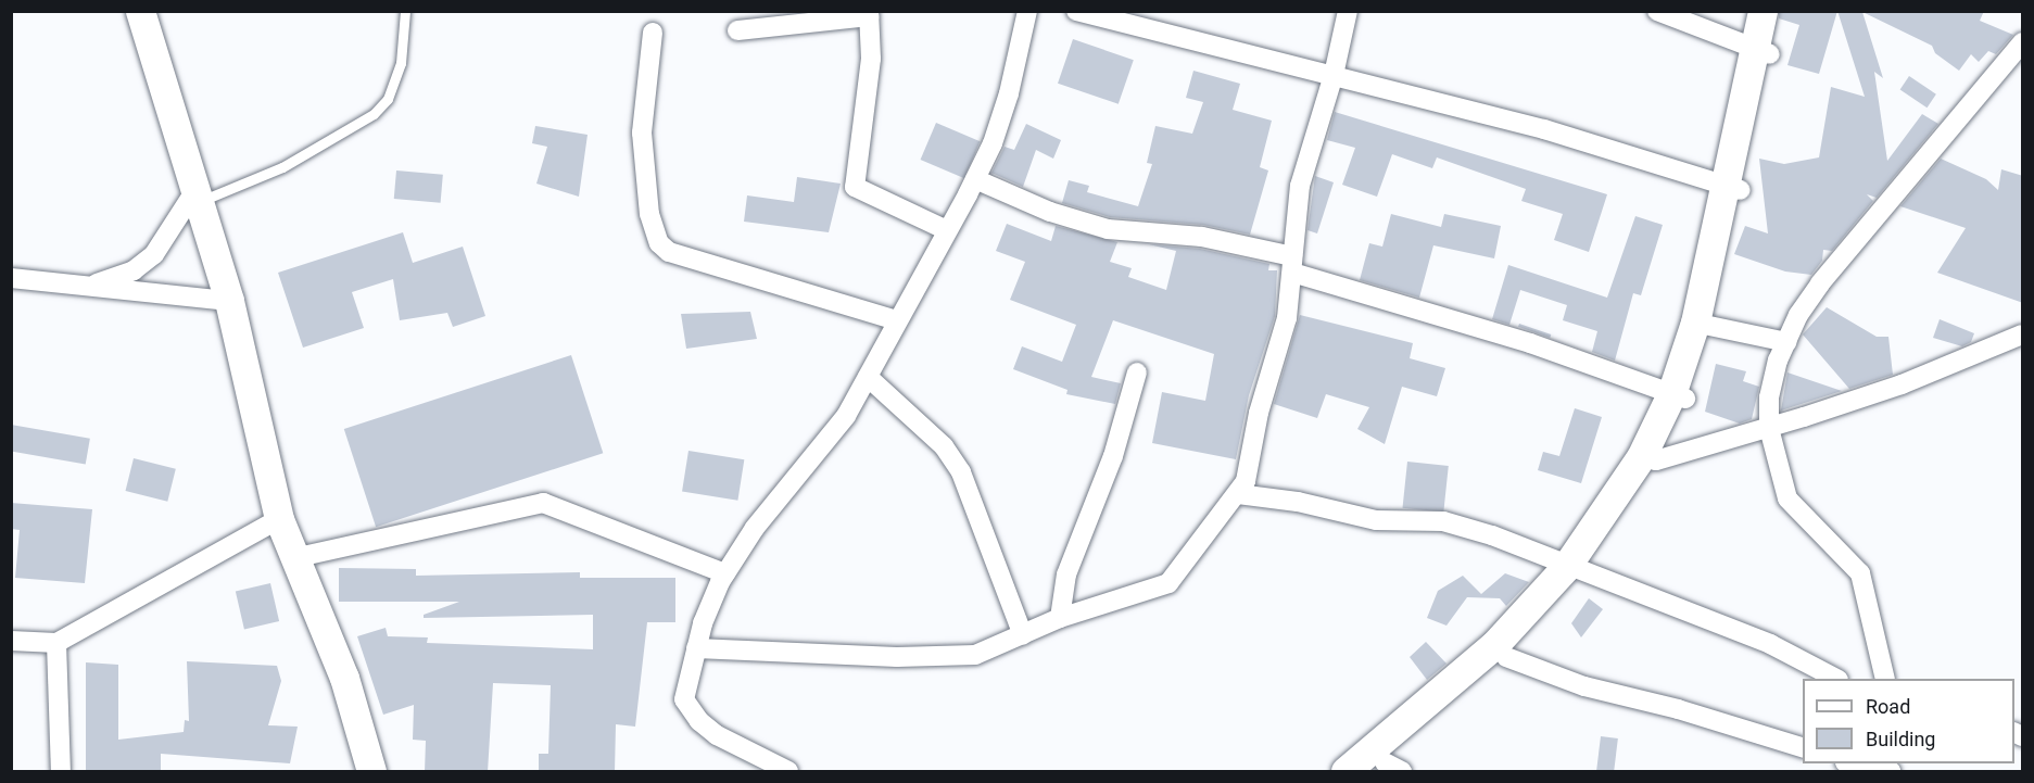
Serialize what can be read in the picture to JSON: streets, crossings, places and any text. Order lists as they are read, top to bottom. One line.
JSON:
{"legend":["Road","Building"]}
